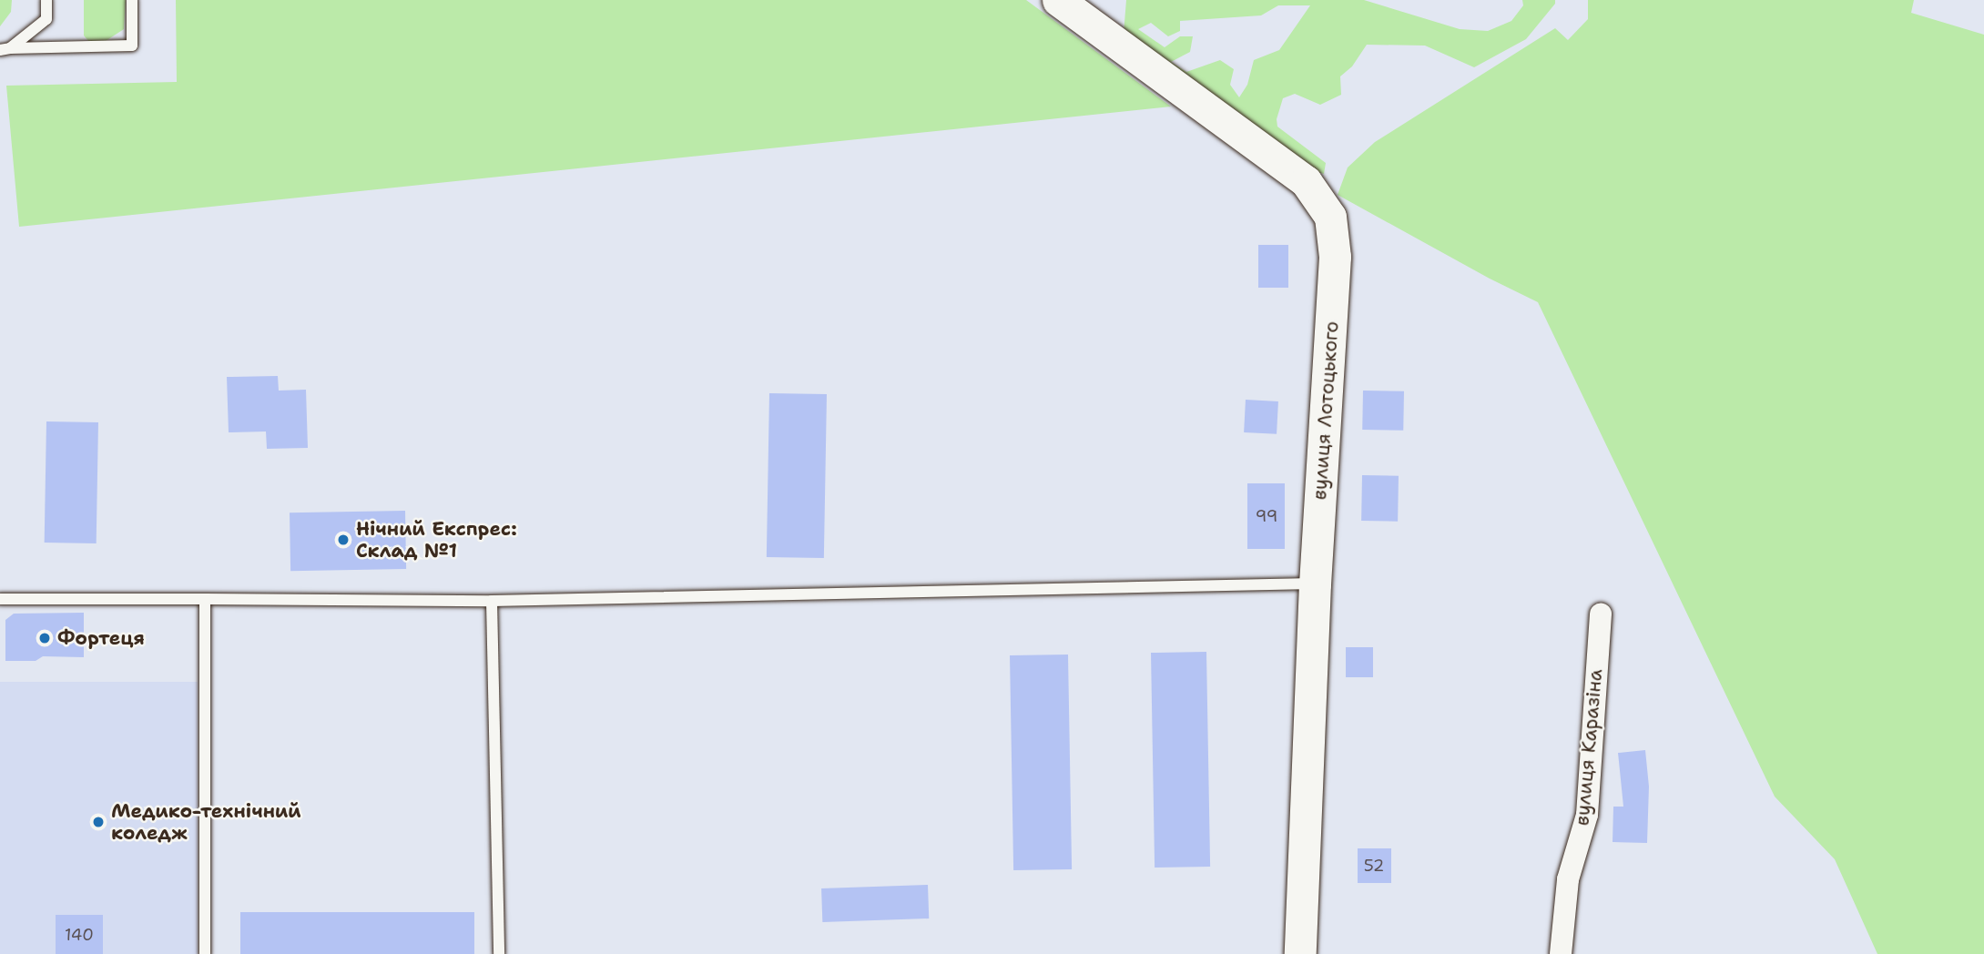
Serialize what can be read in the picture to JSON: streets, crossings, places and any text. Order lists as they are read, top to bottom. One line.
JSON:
{"streets":{"street":["вулиця Лотоцького","вулиця Каразіна"]},"places":["Нічний Експрес: Склад №1","Фортеця","Медико-технічний коледж"],"house_numbers":["99","52","140"]}
